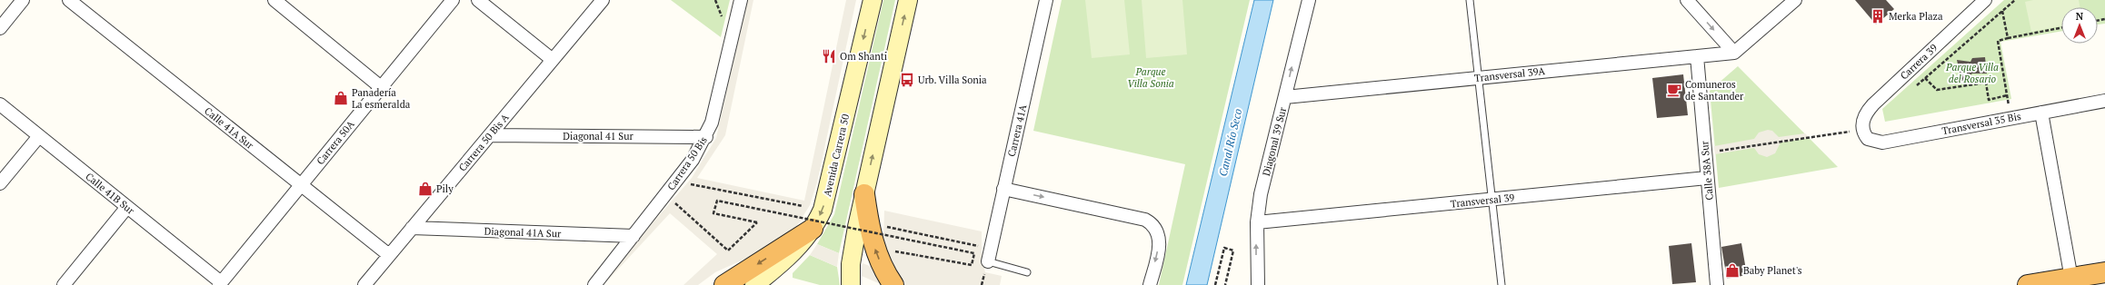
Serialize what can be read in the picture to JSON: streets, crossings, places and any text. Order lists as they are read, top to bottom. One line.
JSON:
{"streets":{"main road":["Avenida Carrera 50"],"street":["Carrera 39","Transversal 39A","Transversal 35 Bis","Calle 41A Sur","Carrera 41A","Diagonal 41 Sur","Diagonal 39 Sur","Carrera 50A","Carrera 50 Bis A","Carrera 50 Bis","Calle 38A Sur","Calle 41B Sur","Transversal 39","Diagonal 41A Sur"]},"crossings":[["Carrera 39","Transversal 35 Bis"],["Transversal 39A","Diagonal 39 Sur"],["Transversal 39A","Calle 38A Sur"],["Calle 41A Sur","Carrera 50A"],["Calle 41A Sur","Carrera 50 Bis A"],["Diagonal 41 Sur","Carrera 50 Bis A"],["Diagonal 41 Sur","Carrera 50 Bis"],["Diagonal 39 Sur","Transversal 39"],["Carrera 50A","Calle 41B Sur"],["Carrera 50 Bis A","Diagonal 41A Sur"],["Carrera 50 Bis","Diagonal 41A Sur"],["Calle 38A Sur","Transversal 39"]],"one_way":["Diagonal 39 Sur"],"water":["Canal Río Seco"],"parks":["Parque Villa del Rosario","Parque Villa Sonia"],"places":{"building":["Merka Plaza"],"restaurant":["Om Shanti"],"bus stop":["Urb. Villa Sonia"],"cafe":["Comuneros de Santander"],"shop":["Panadería La esmeralda","Pily","Baby Planet's"]},"north":"top"}
